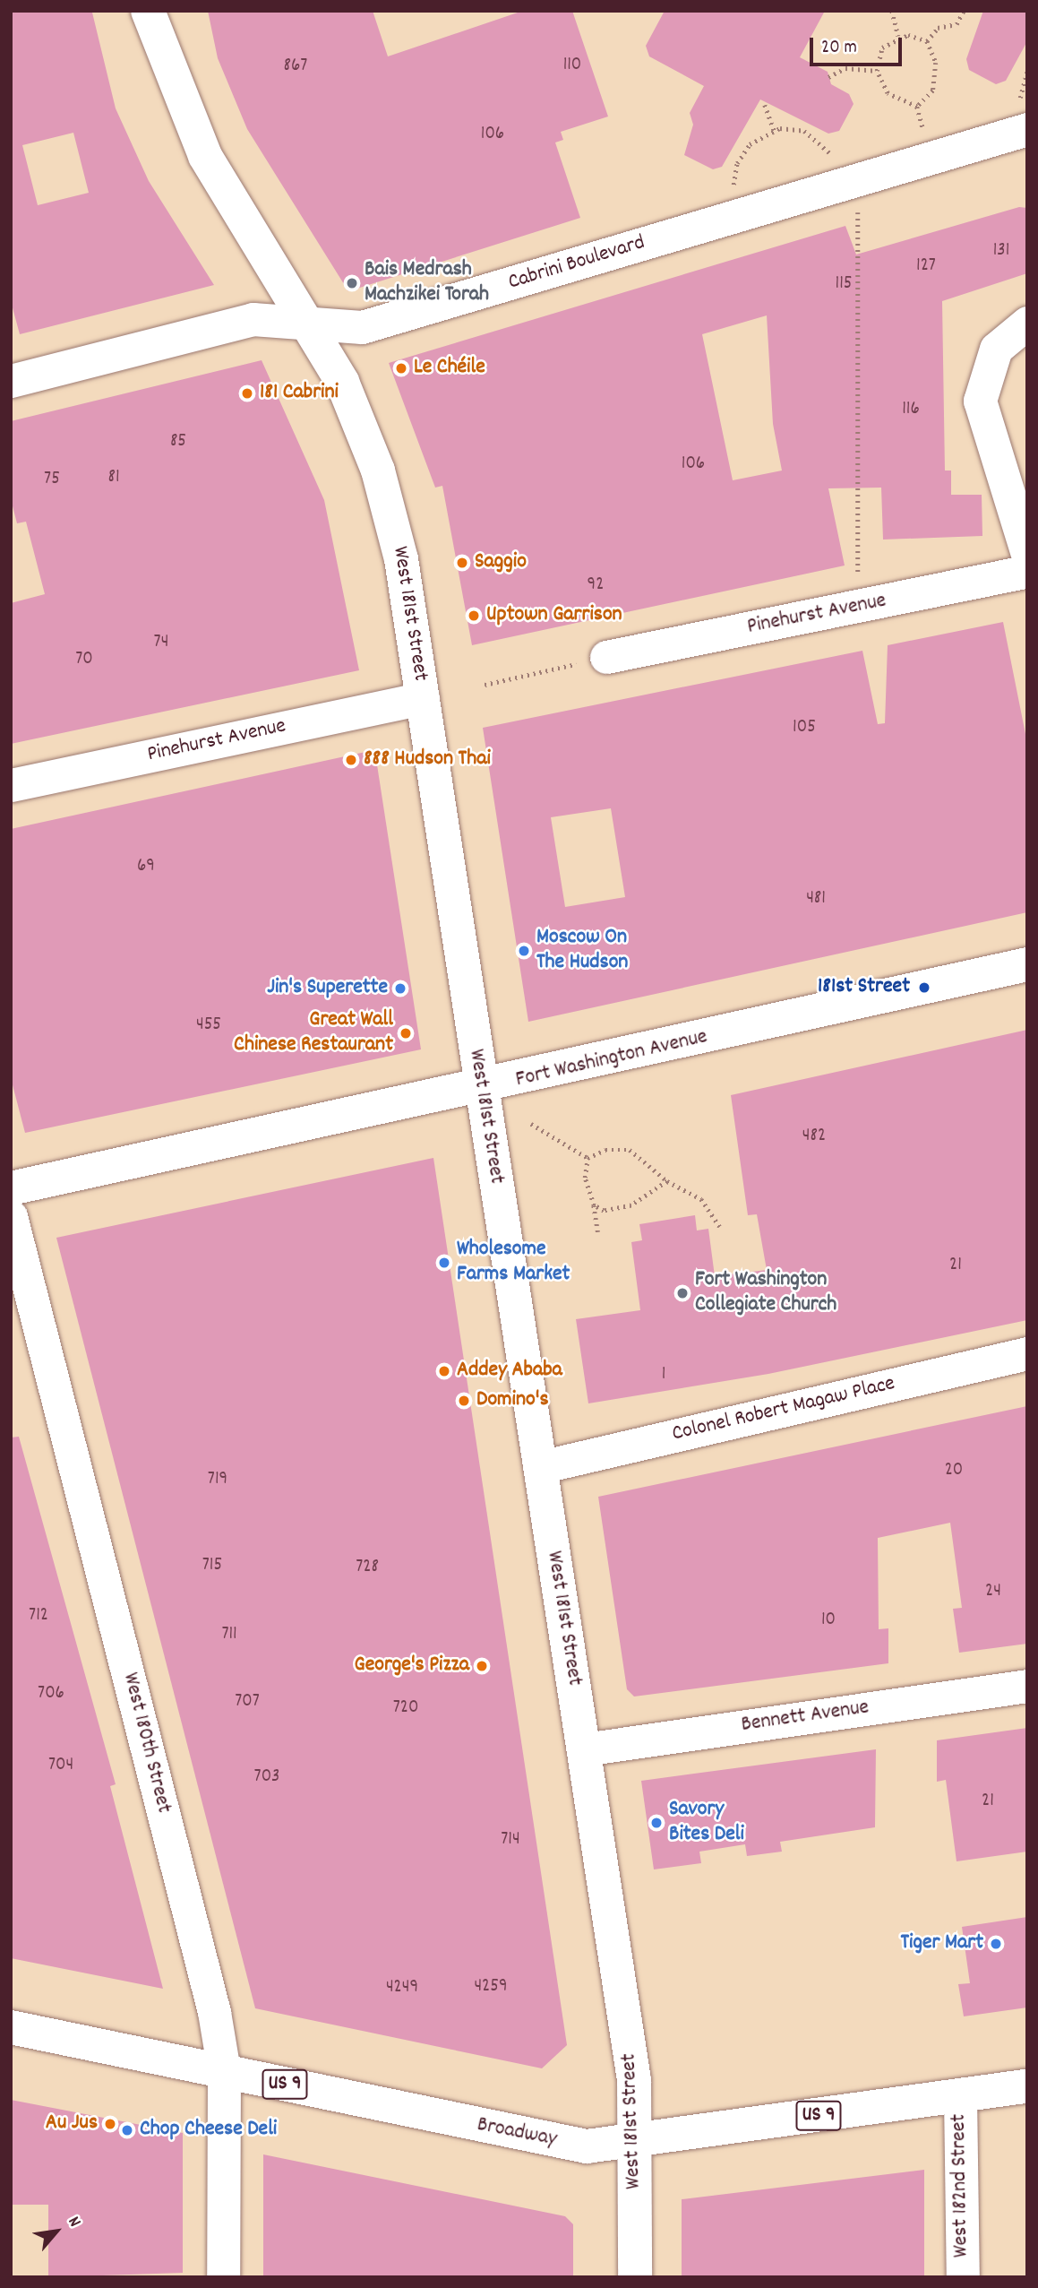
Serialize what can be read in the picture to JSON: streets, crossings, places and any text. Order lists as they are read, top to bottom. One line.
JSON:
{"streets":{"main road":["West 181st Street","Fort Washington Avenue","US 9","Broadway"],"street":["Cabrini Boulevard","Pinehurst Avenue","Colonel Robert Magaw Place","Bennett Avenue","West 180th Street","West 182nd Street"]},"crossings":[["Cabrini Boulevard","West 181st Street"],["West 181st Street","Pinehurst Avenue"],["West 181st Street","Fort Washington Avenue"],["West 181st Street","Colonel Robert Magaw Place"],["West 181st Street","Bennett Avenue"],["West 181st Street","Broadway"],["West 180th Street","Broadway"],["Broadway","West 182nd Street"]],"places":["Bais Medrash Machzikei Torah","Le Chéile","181 Cabrini","Saggio","Uptown Garrison","888 Hudson Thai","Moscow On The Hudson","181st Street","Jin's Superette","Great Wall Chinese Restaurant","Wholesome Farms Market","Fort Washington Collegiate Church","Addey Ababa","Domino's","George's Pizza","Savory Bites Deli","Tiger Mart","Au Jus","Chop Cheese Deli"],"house_numbers":["110","867","106","131","127","115","116","85","106","81","75","92","74","70","105","69","481","455","482","21","1","20","719","715","728","24","712","10","711","706","707","720","704","703","21","714","4259","4249"],"scale_bar":"20 m","north":"top right"}
